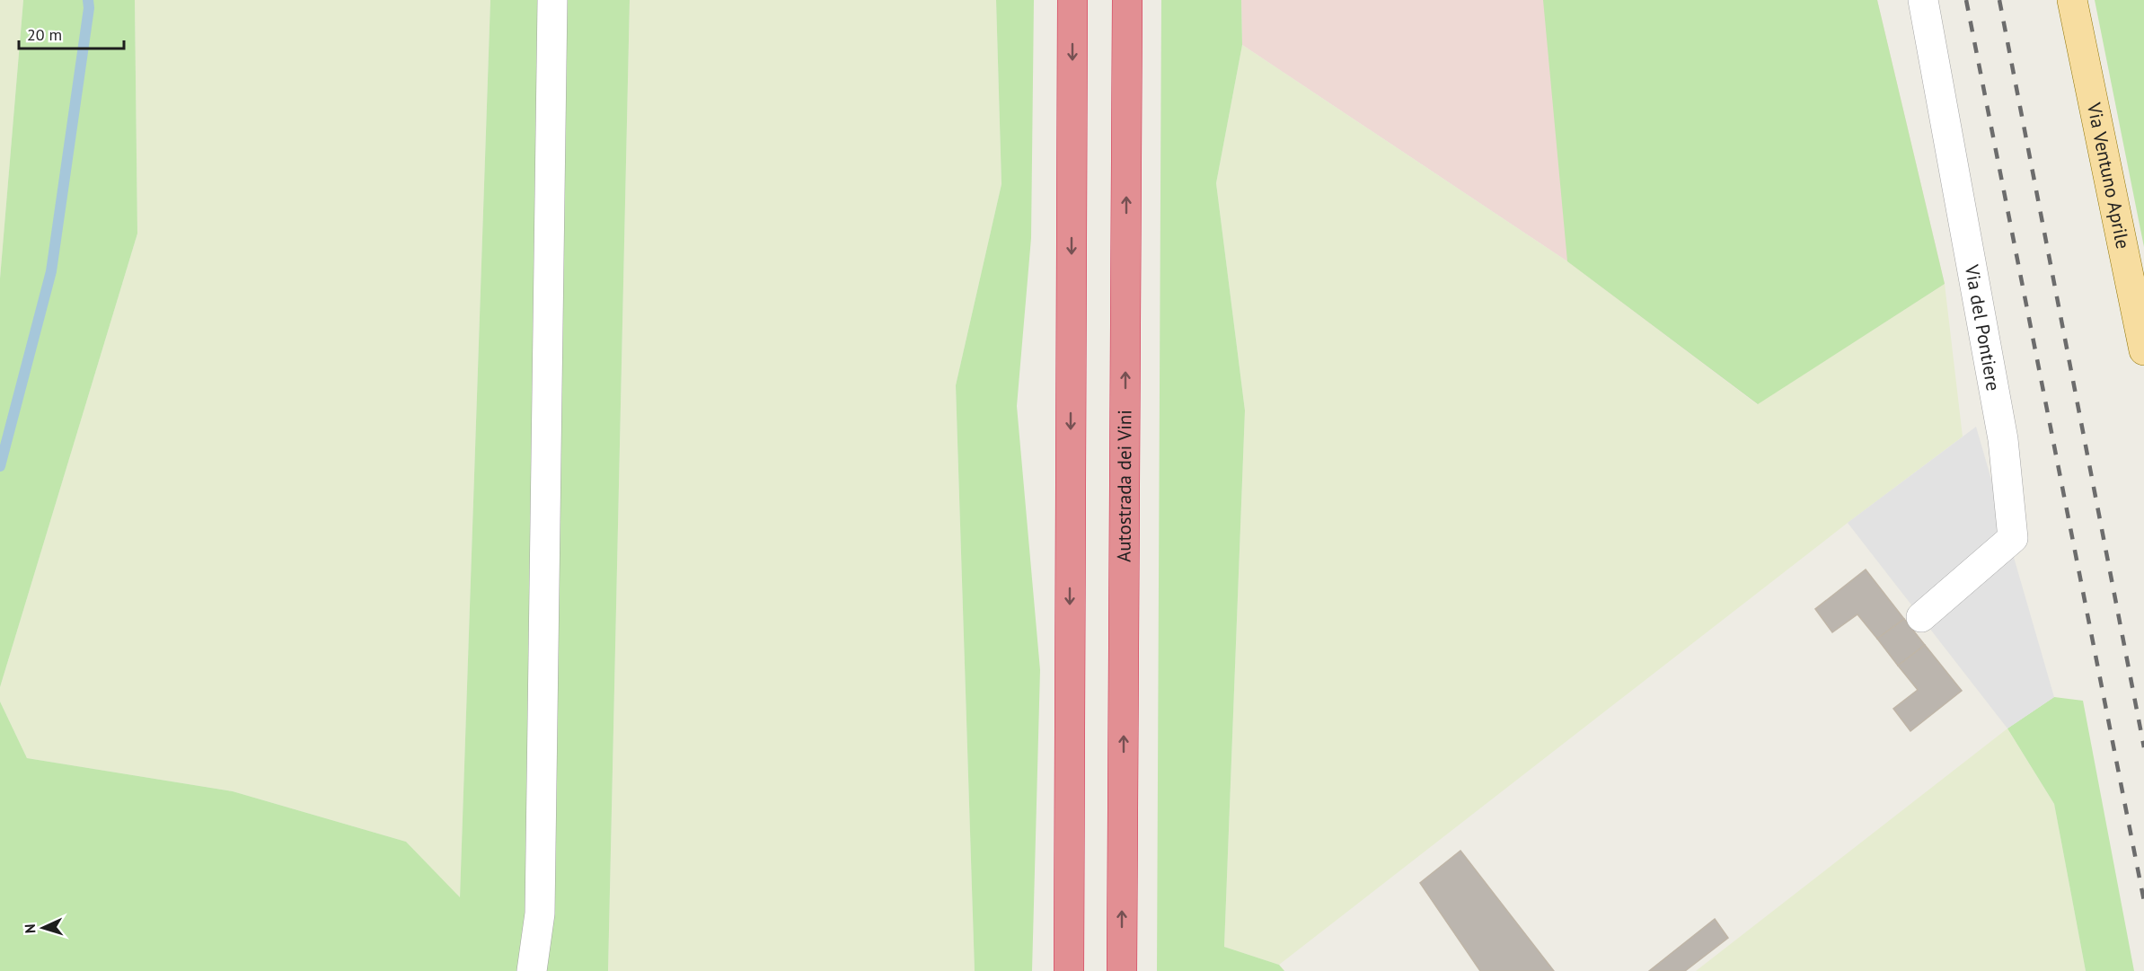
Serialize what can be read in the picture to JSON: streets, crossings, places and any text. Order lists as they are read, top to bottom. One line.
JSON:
{"streets":{"highway":["Autostrada dei Vini"],"main road":["Via Ventuno Aprile"],"street":["Via del Pontiere"]},"scale_bar":"20 m","north":"left"}
